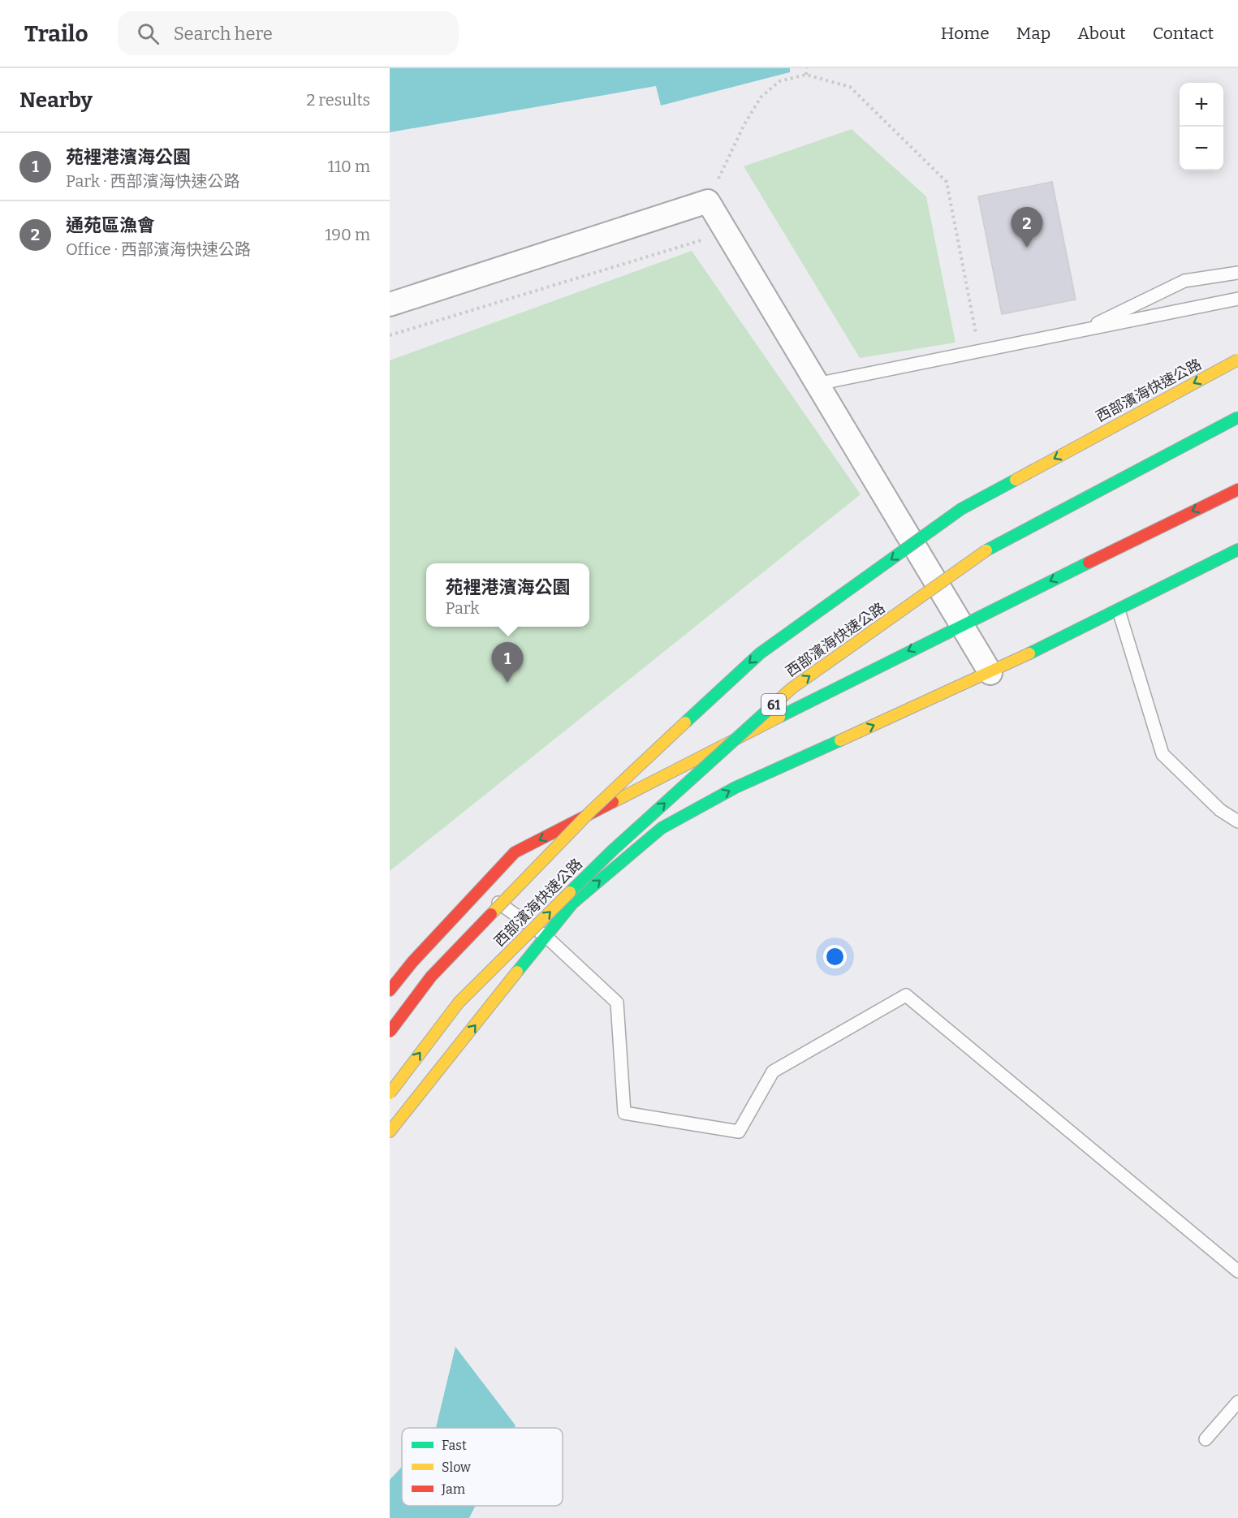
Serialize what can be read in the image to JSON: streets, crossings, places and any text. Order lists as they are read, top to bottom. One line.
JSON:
{"streets":{"main road":["西部濱海快速公路","61"]},"legend":["Fast","Slow","Jam"],"page":{"header":"Trailo","search":"Search here","nav":["Home","Map","About","Contact"],"heading":["Nearby","2 results"],"map_buttons":["+","−"],"list":[{"mark":"1","name":"苑裡港濱海公園","note":"Park · 西部濱海快速公路","value":"110 m"},{"mark":"2","name":"通苑區漁會","note":"Office · 西部濱海快速公路","value":"190 m"}],"pins":["2","1"],"popup":["苑裡港濱海公園","Park"]}}
